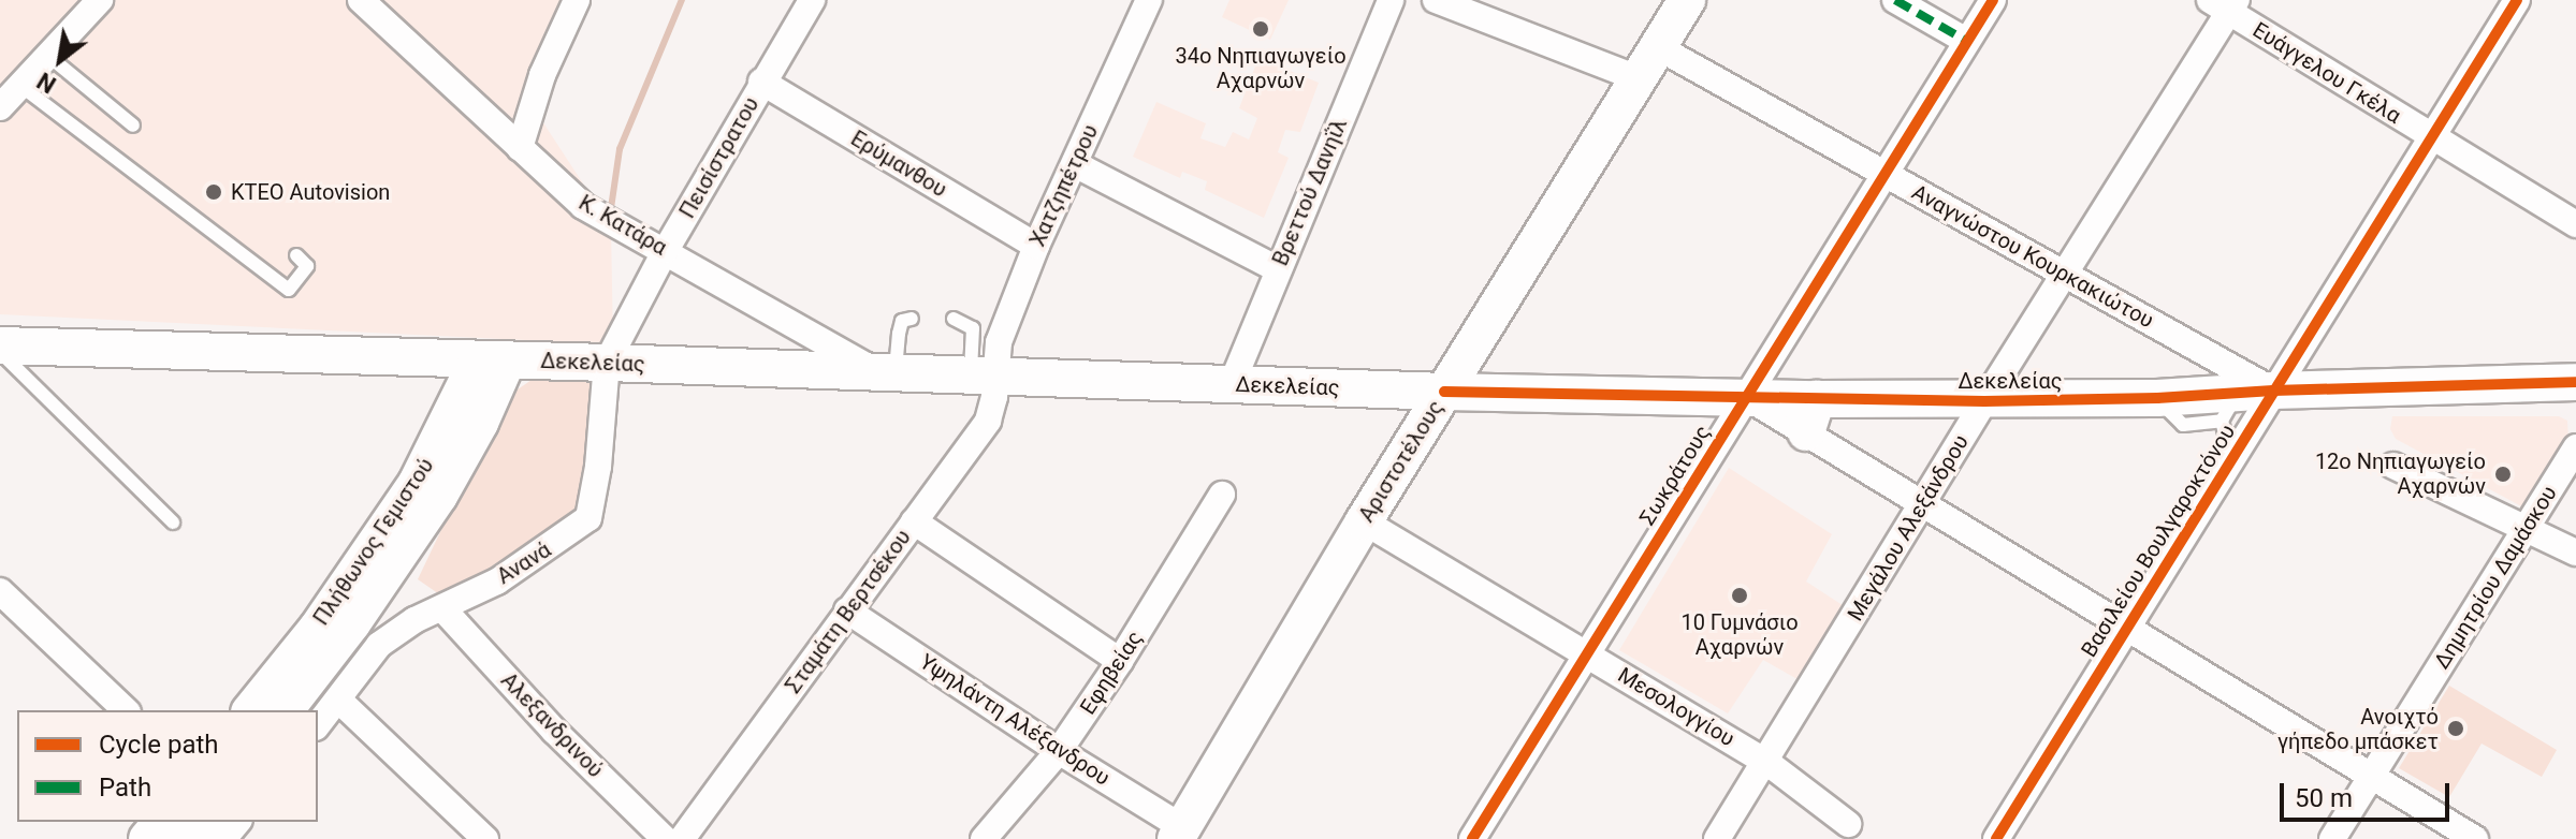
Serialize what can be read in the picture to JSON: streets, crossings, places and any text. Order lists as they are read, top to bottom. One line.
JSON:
{"streets":{"main road":["Δεκελείας","Αριστοτέλους","Πλήθωνος Γεμιστού"],"street":["Ευάγγελου Γκέλα","Πεισίστρατου","Ερύμανθου","Χατζηπέτρου","Βρεττού Δανηΐλ","Κ. Κατάρα","Αναγνώστου Κουρκακιώτου","Σωκράτους","Μεγάλου Αλεξάνδρου","Βασιλείου Βουλγαροκτόνου","Ανανά","Δημητρίου Δαμάσκου","Σταμάτη Βερτσέκου","Εφηβείας","Μεσολογγίου","Υψηλάντη Αλέξανδρου","Αλεξανδρινού"]},"crossings":[["Ευάγγελου Γκέλα","Μεγάλου Αλεξάνδρου"],["Ευάγγελου Γκέλα","Βασιλείου Βουλγαροκτόνου"],["Πεισίστρατου","Ερύμανθου"],["Πεισίστρατου","Κ. Κατάρα"],["Πεισίστρατου","Δεκελείας"],["Πεισίστρατου","Ανανά"],["Ερύμανθου","Χατζηπέτρου"],["Χατζηπέτρου","Δεκελείας"],["Χατζηπέτρου","Σταμάτη Βερτσέκου"],["Βρεττού Δανηΐλ","Δεκελείας"],["Κ. Κατάρα","Δεκελείας"],["Αναγνώστου Κουρκακιώτου","Δεκελείας"],["Αναγνώστου Κουρκακιώτου","Αριστοτέλους"],["Αναγνώστου Κουρκακιώτου","Σωκράτους"],["Αναγνώστου Κουρκακιώτου","Μεγάλου Αλεξάνδρου"],["Αναγνώστου Κουρκακιώτου","Βασιλείου Βουλγαροκτόνου"],["Δεκελείας","Αριστοτέλους"],["Δεκελείας","Σωκράτους"],["Δεκελείας","Μεγάλου Αλεξάνδρου"],["Δεκελείας","Βασιλείου Βουλγαροκτόνου"],["Δεκελείας","Πλήθωνος Γεμιστού"],["Δεκελείας","Ανανά"],["Δεκελείας","Σταμάτη Βερτσέκου"],["Αριστοτέλους","Μεσολογγίου"],["Αριστοτέλους","Υψηλάντη Αλέξανδρου"],["Σωκράτους","Μεσολογγίου"],["Μεγάλου Αλεξάνδρου","Μεσολογγίου"],["Ανανά","Αλεξανδρινού"],["Σταμάτη Βερτσέκου","Υψηλάντη Αλέξανδρου"],["Εφηβείας","Υψηλάντη Αλέξανδρου"]],"places":["34o Νηπιαγωγείο Αχαρνών","ΚΤΕΟ Autovision","12ο Νηπιαγωγείο Αχαρνών","10 Γυμνάσιο Αχαρνών","Ανοιχτό γήπεδο μπάσκετ"],"legend":["Cycle path","Path"],"scale_bar":"50 m","north":"bottom left"}
